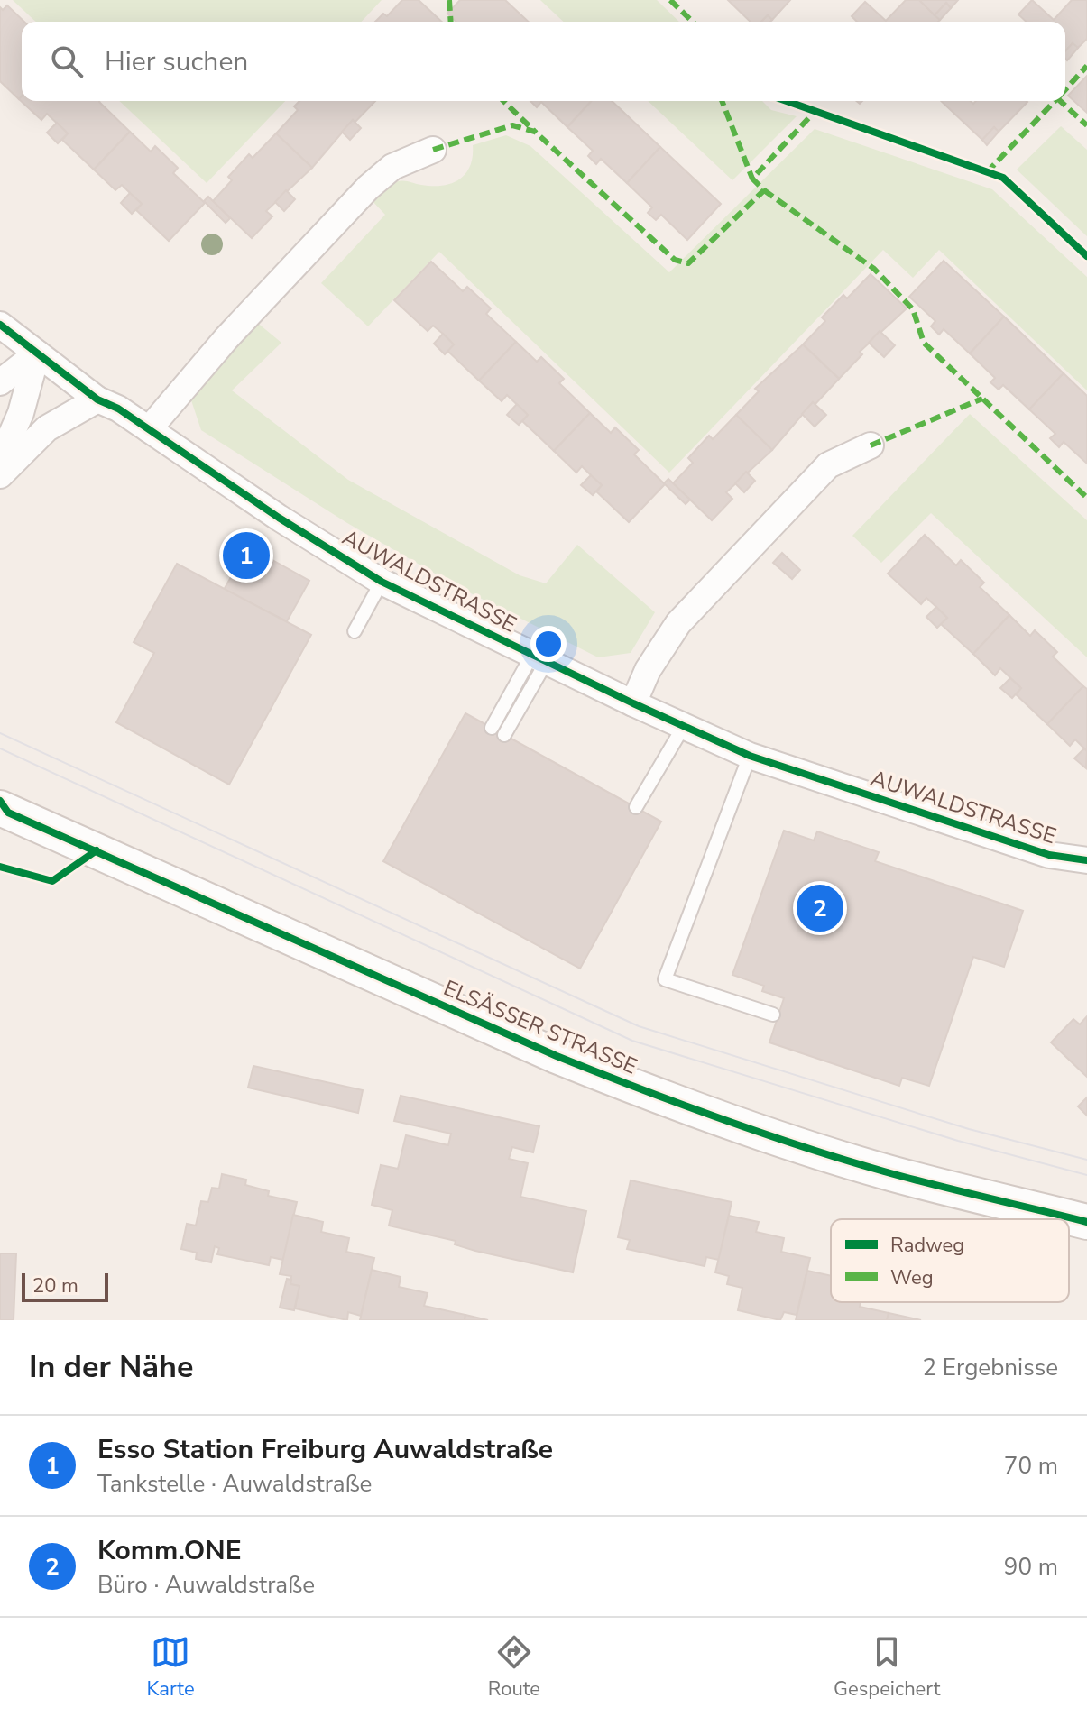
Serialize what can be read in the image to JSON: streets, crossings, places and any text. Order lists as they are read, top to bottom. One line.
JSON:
{"streets":{"main road":["ELSÄSSER STRASSE"],"street":["AUWALDSTRASSE"]},"legend":["Radweg","Weg"],"scale_bar":"20 m","page":{"search":"Hier suchen","pins":["1","2"],"scale":"20 m","heading":["In der Nähe","2 Ergebnisse"],"list":[{"mark":"1","name":"Esso Station Freiburg Auwaldstraße","note":"Tankstelle · Auwaldstraße","value":"70 m"},{"mark":"2","name":"Komm.ONE","note":"Büro · Auwaldstraße","value":"90 m"}],"nav":["Karte","Route","Gespeichert"]}}
